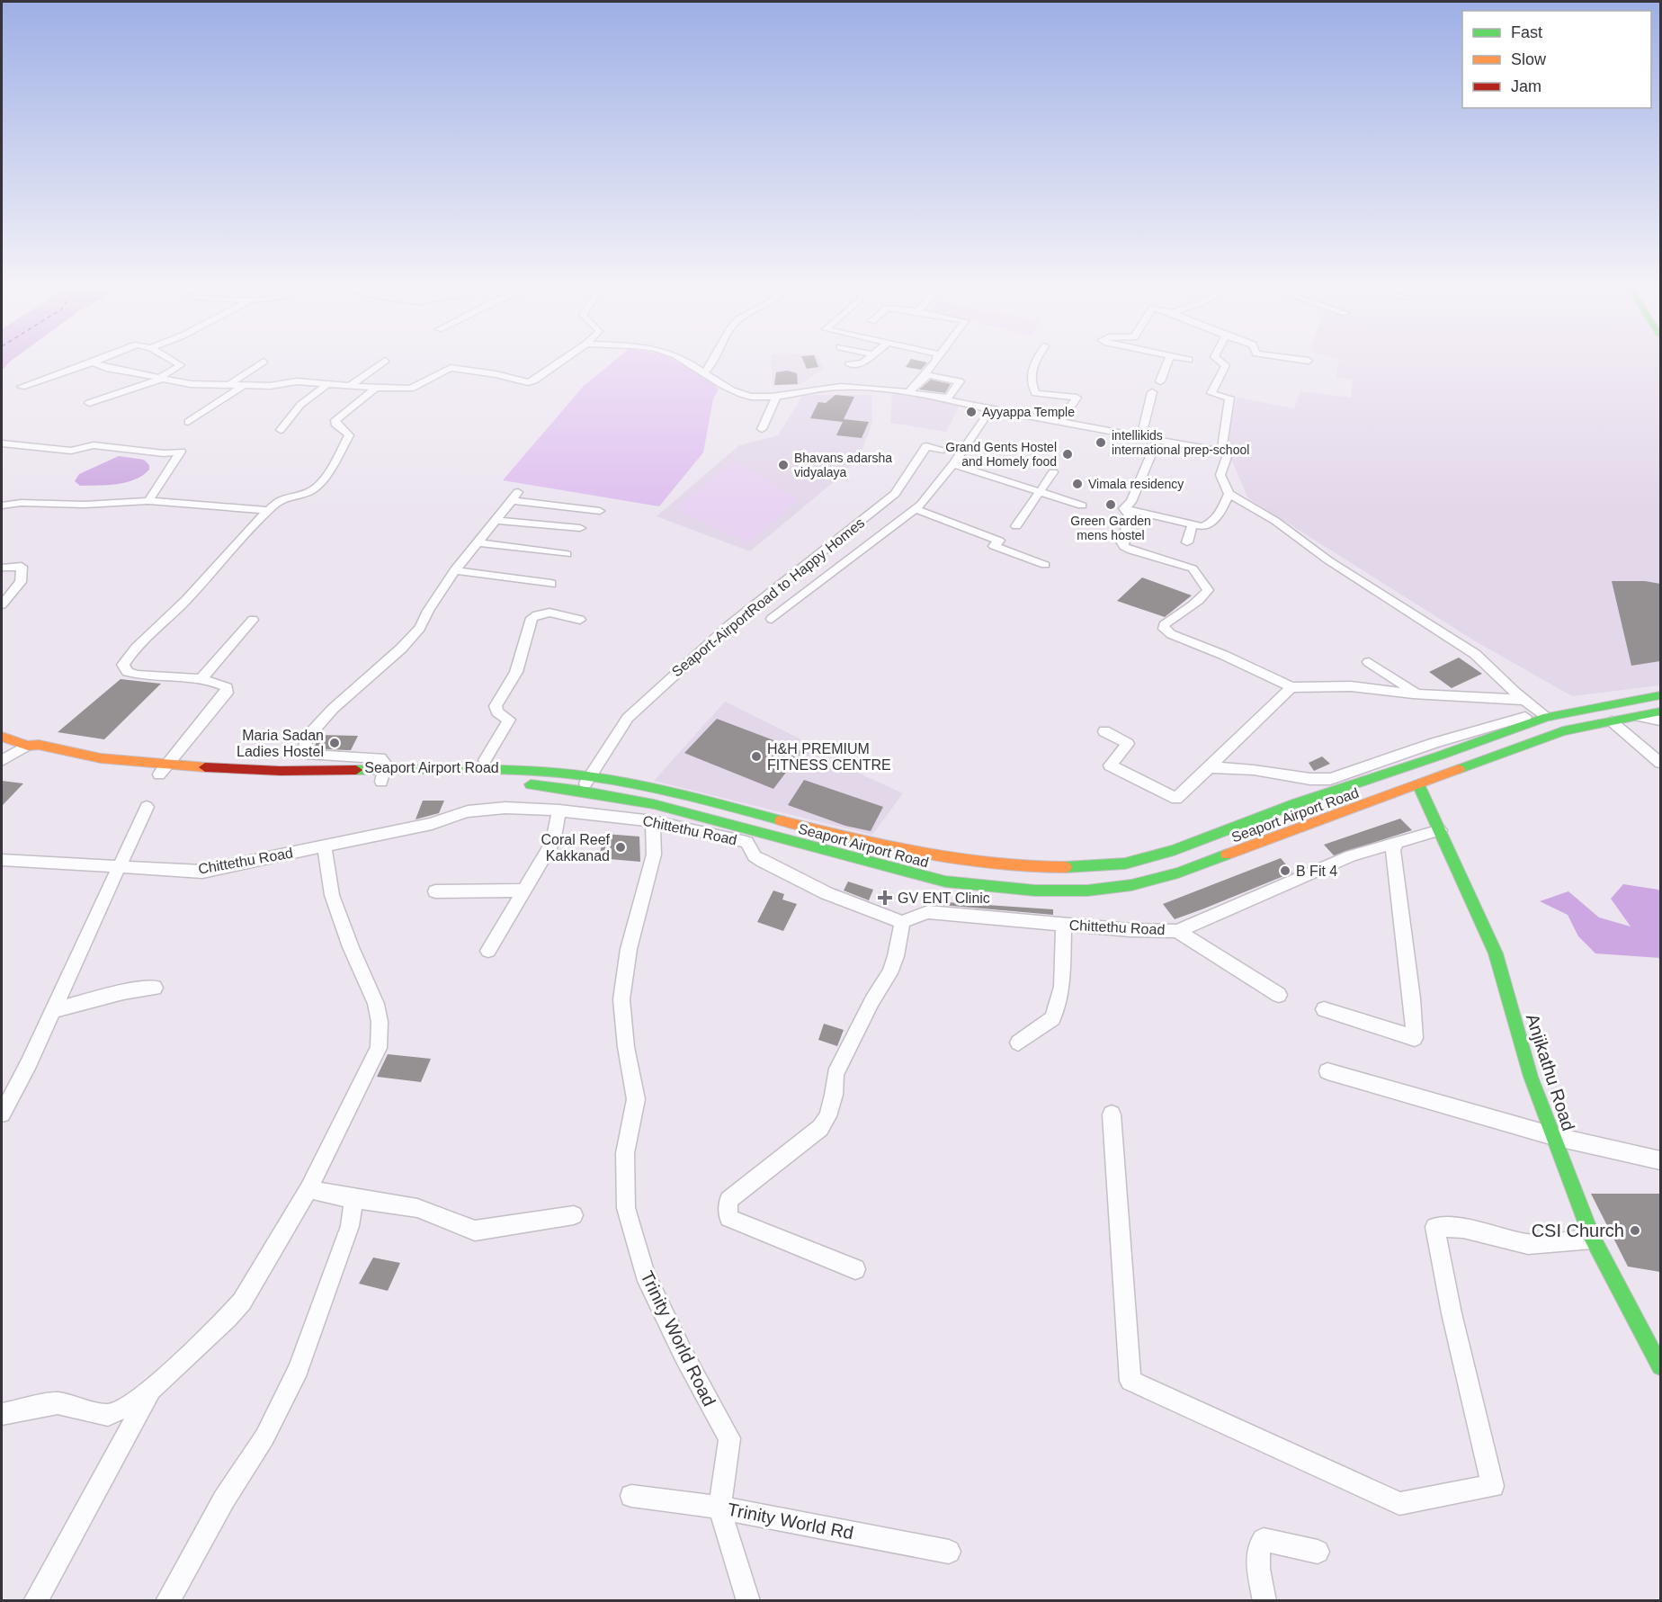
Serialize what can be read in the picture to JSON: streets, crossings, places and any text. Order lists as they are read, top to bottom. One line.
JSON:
{"streets":{"main road":["Seaport Airport Road","Anjikathu Road"],"street":["Seaport-AirportRoad to Happy Homes","Chittethu Road","Trinity World Road","Trinity World Rd"]},"crossings":[["Seaport-AirportRoad to Happy Homes","Seaport Airport Road"],["Seaport Airport Road","Chittethu Road"],["Seaport Airport Road","Anjikathu Road"],["Chittethu Road","Anjikathu Road"],["Chittethu Road","Trinity World Road"],["Trinity World Road","Trinity World Rd"]],"places":{"other":["Ayyappa Temple","intellikids international prep-school","Grand Gents Hostel and Homely food","Bhavans adarsha vidyalaya","Vimala residency","Green Garden mens hostel","Maria Sadan Ladies Hostel","H&H PREMIUM FITNESS CENTRE","Coral Reef Kakkanad","B Fit 4","CSI Church"],"health":["GV ENT Clinic"]},"legend":["Fast","Slow","Jam"]}
